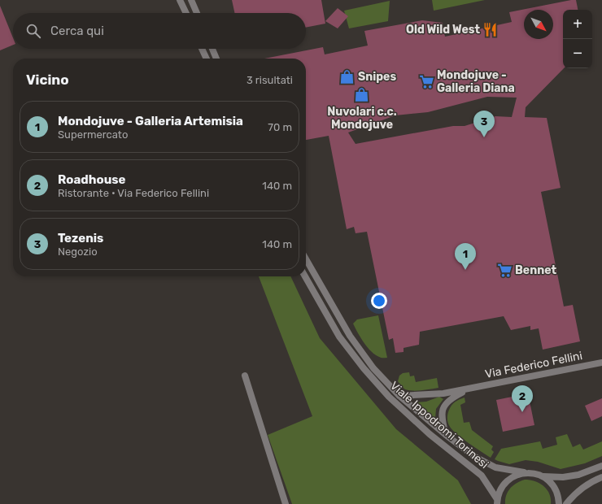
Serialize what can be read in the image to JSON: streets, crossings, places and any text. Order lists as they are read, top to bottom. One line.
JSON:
{"streets":{"street":["Via Federico Fellini","Viale Ippodromi Torinesi"]},"crossings":[["Via Federico Fellini","Viale Ippodromi Torinesi"]],"places":{"restaurant":["Old Wild West"],"shop":["Snipes","Nuvolari c.c. Mondojuve"],"supermarket":["Mondojuve - Galleria Diana","Bennet"]},"north":"bottom right","page":{"map_buttons":["+","−"],"search":"Cerca qui","heading":["Vicino","3 risultati"],"list":[{"mark":"1","name":"Mondojuve - Galleria Artemisia","note":"Supermercato","value":"70 m"},{"mark":"2","name":"Roadhouse","note":"Ristorante · Via Federico Fellini","value":"140 m"},{"mark":"3","name":"Tezenis","note":"Negozio","value":"140 m"}],"pins":["3","1","2"]}}
